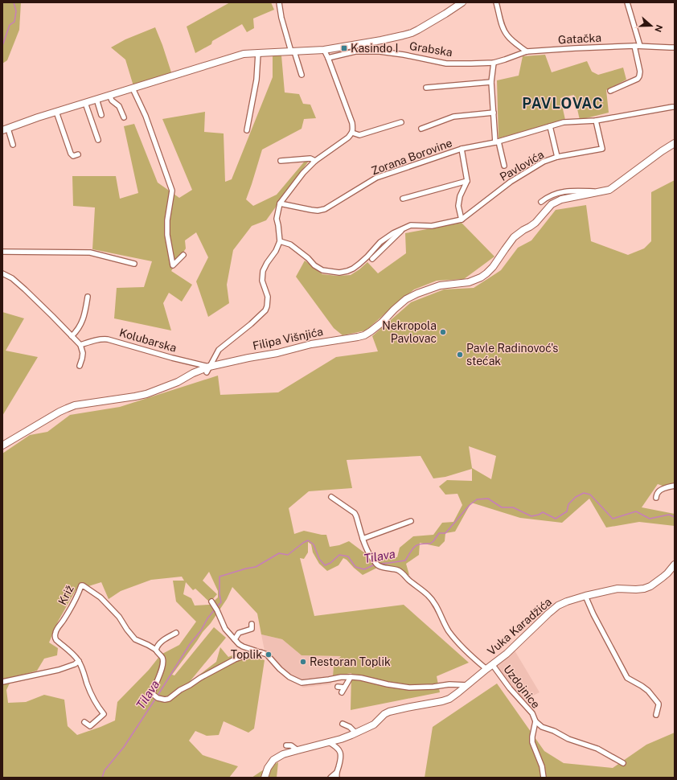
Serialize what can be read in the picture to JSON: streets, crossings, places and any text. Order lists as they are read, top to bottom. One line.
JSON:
{"streets":{"street":["Gatačka","Grabska","Zorana Borovine","Pavlovića","Filipa Višnjića","Kolubarska","Križ","Vuka Karadžića","Uzdojnice"]},"crossings":[["Gatačka","Grabska"],["Zorana Borovine","Pavlovića"],["Pavlovića","Filipa Višnjića"],["Filipa Višnjića","Kolubarska"],["Vuka Karadžića","Uzdojnice"]],"districts":["PAVLOVAC"],"water":["Tilava"],"places":{"transit":["Kasindo I"],"other":["Nekropola Pavlovac","Pavle Radinovoć's stećak","Toplik","Restoran Toplik"]},"north":"right"}
